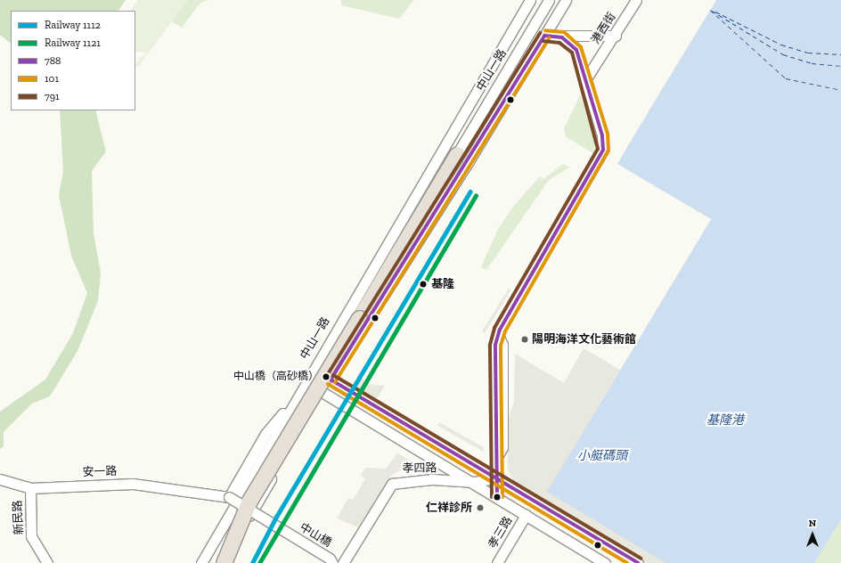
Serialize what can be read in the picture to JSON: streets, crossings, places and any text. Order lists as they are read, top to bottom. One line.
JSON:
{"streets":{"street":["港西街","中山一路","孝四路","安一路","新民路","孝三路","中山橋"]},"crossings":[["安一路","新民路"],["安一路","中山橋"]],"water":["基隆港","小艇碼頭"],"places":["基隆","陽明海洋文化藝術館","中山橋（高砂橋）","仁祥診所"],"lines":["transit line 101","transit line 791","transit line 788","rail line 1112","rail line 1121"],"legend":["Railway 1112","Railway 1121","788","101","791"],"north":"top"}
